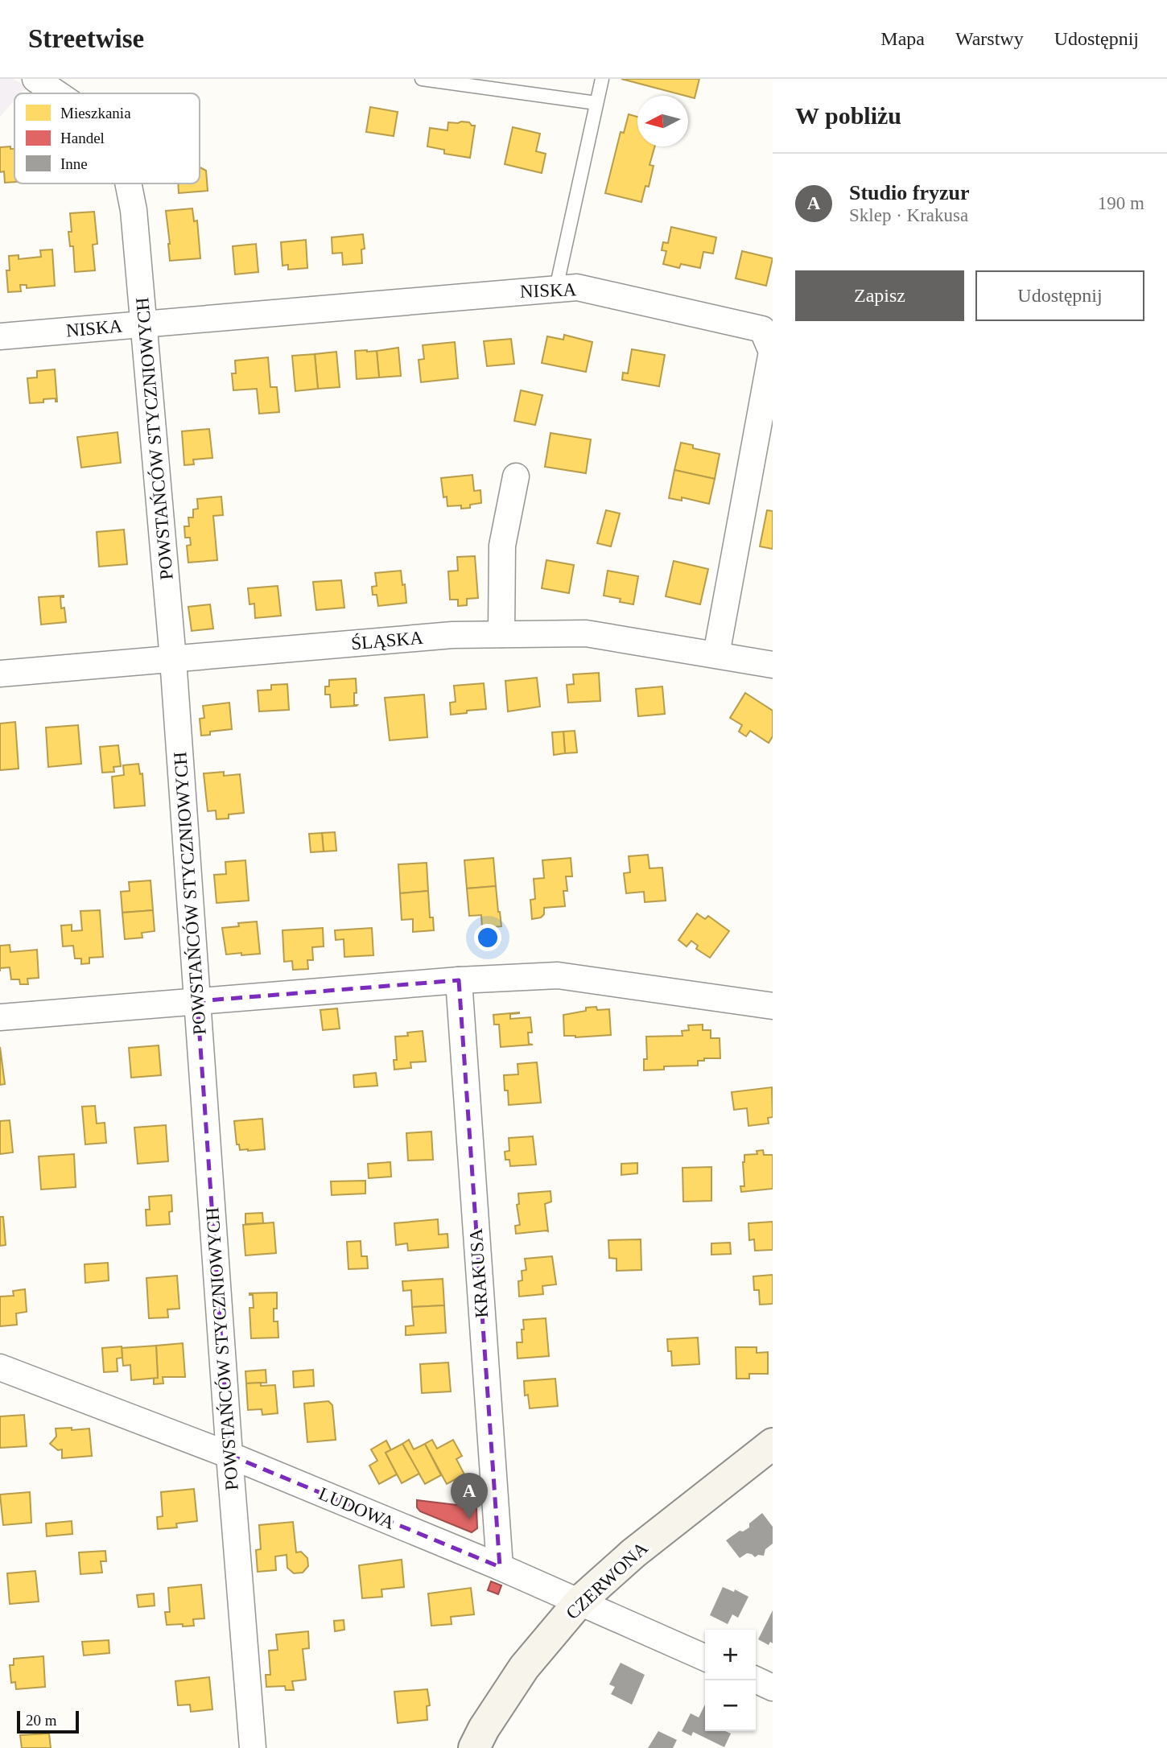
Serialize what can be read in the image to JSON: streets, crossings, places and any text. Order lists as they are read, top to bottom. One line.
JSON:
{"streets":{"main road":["CZERWONA"],"street":["NISKA","POWSTAŃCÓW STYCZNIOWYCH","ŚLĄSKA","KRAKUSA","LUDOWA"]},"crossings":[["NISKA","POWSTAŃCÓW STYCZNIOWYCH"],["NISKA","ŚLĄSKA"],["POWSTAŃCÓW STYCZNIOWYCH","ŚLĄSKA"],["POWSTAŃCÓW STYCZNIOWYCH","LUDOWA"],["KRAKUSA","LUDOWA"],["LUDOWA","CZERWONA"]],"legend":["Mieszkania","Handel","Inne"],"scale_bar":"20 m","north":"left","page":{"header":"Streetwise","nav":["Mapa","Warstwy","Udostępnij"],"heading":"W pobliżu","list":[{"mark":"A","name":"Studio fryzur","note":"Sklep · Krakusa","value":"190 m"}],"buttons":["Zapisz","Udostępnij"],"pins":"A","map_buttons":["+","−"],"scale":"20 m"}}
